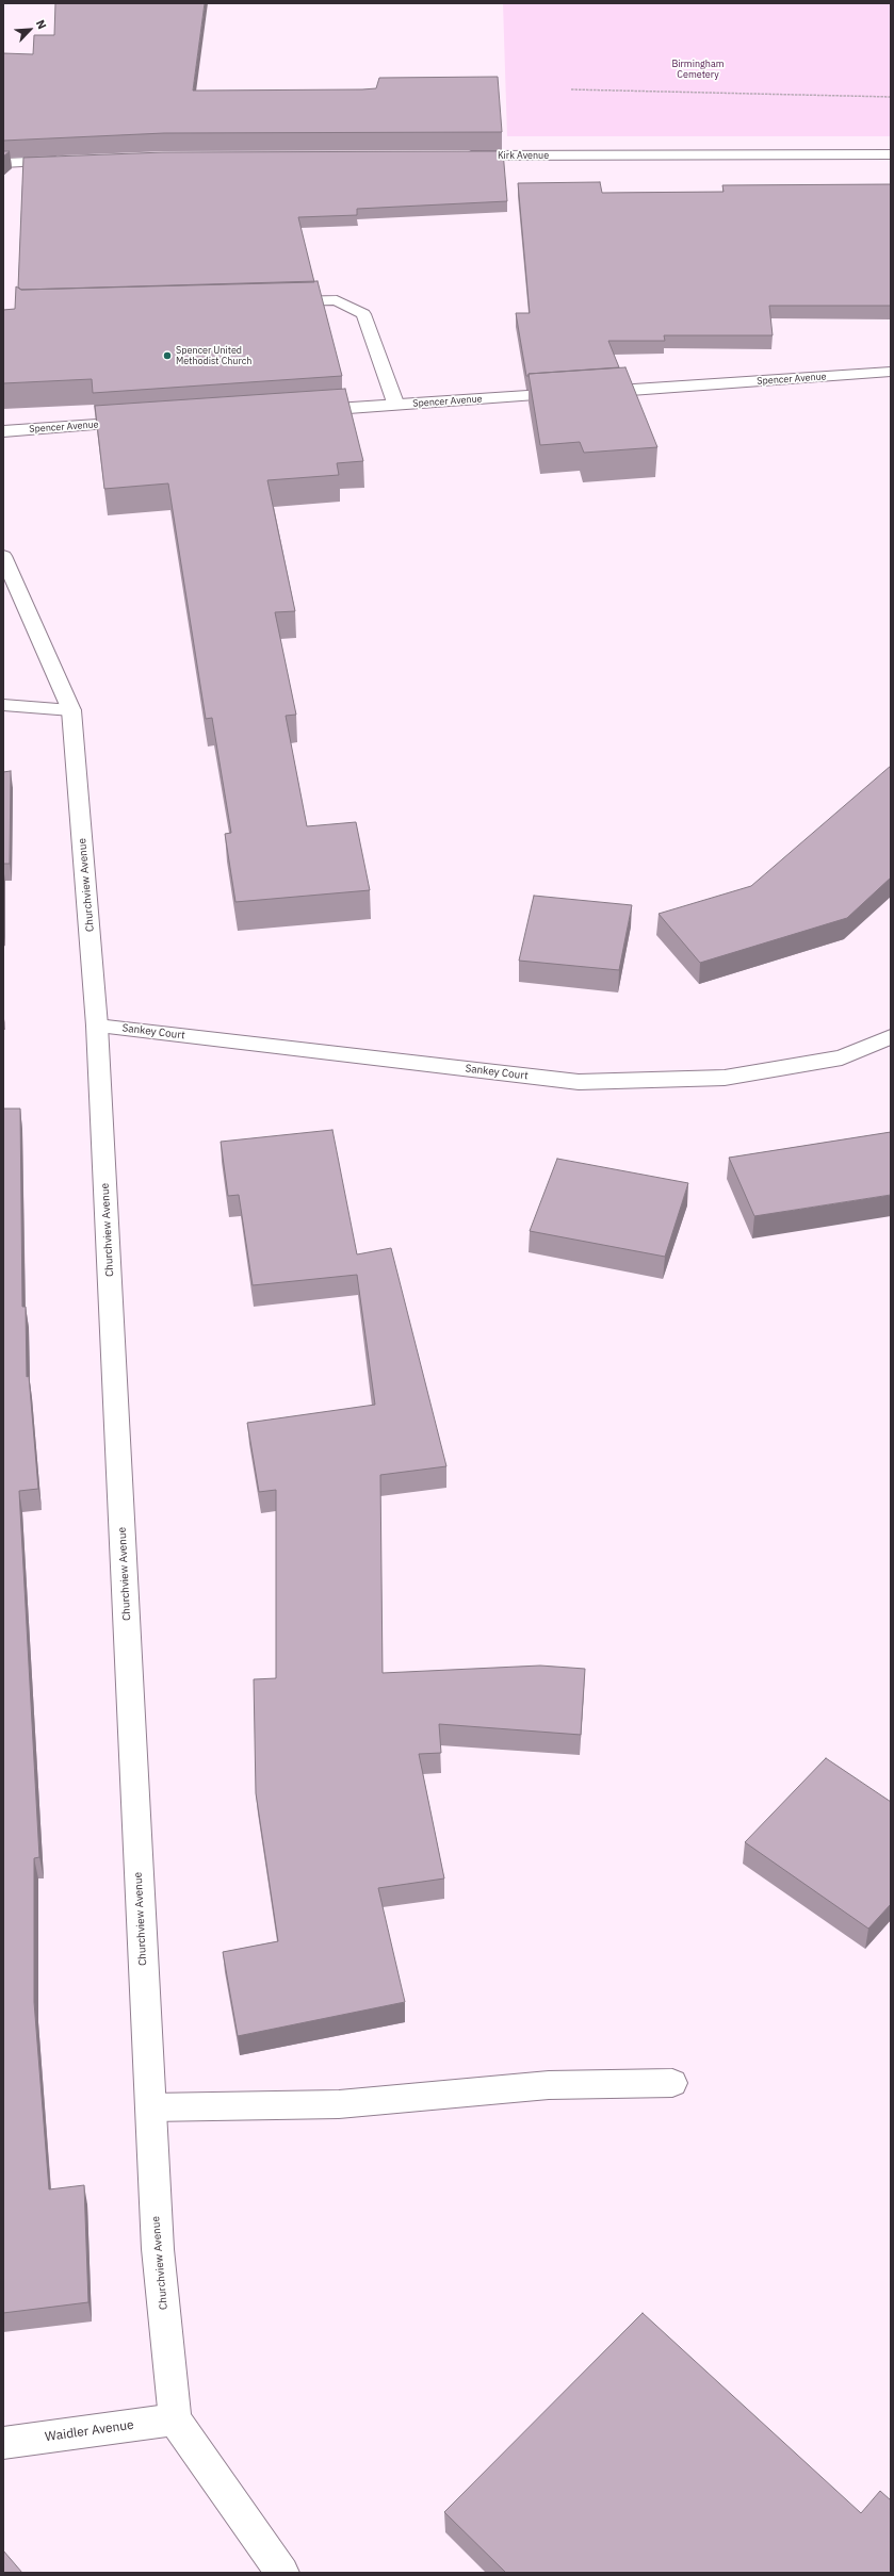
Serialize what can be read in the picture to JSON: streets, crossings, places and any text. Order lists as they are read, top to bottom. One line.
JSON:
{"streets":{"street":["Kirk Avenue","Spencer Avenue","Churchview Avenue","Sankey Court","Waidler Avenue"]},"crossings":[["Churchview Avenue","Sankey Court"],["Churchview Avenue","Waidler Avenue"]],"parks":["Birmingham Cemetery"],"places":["Spencer United Methodist Church"],"north":"top right"}
